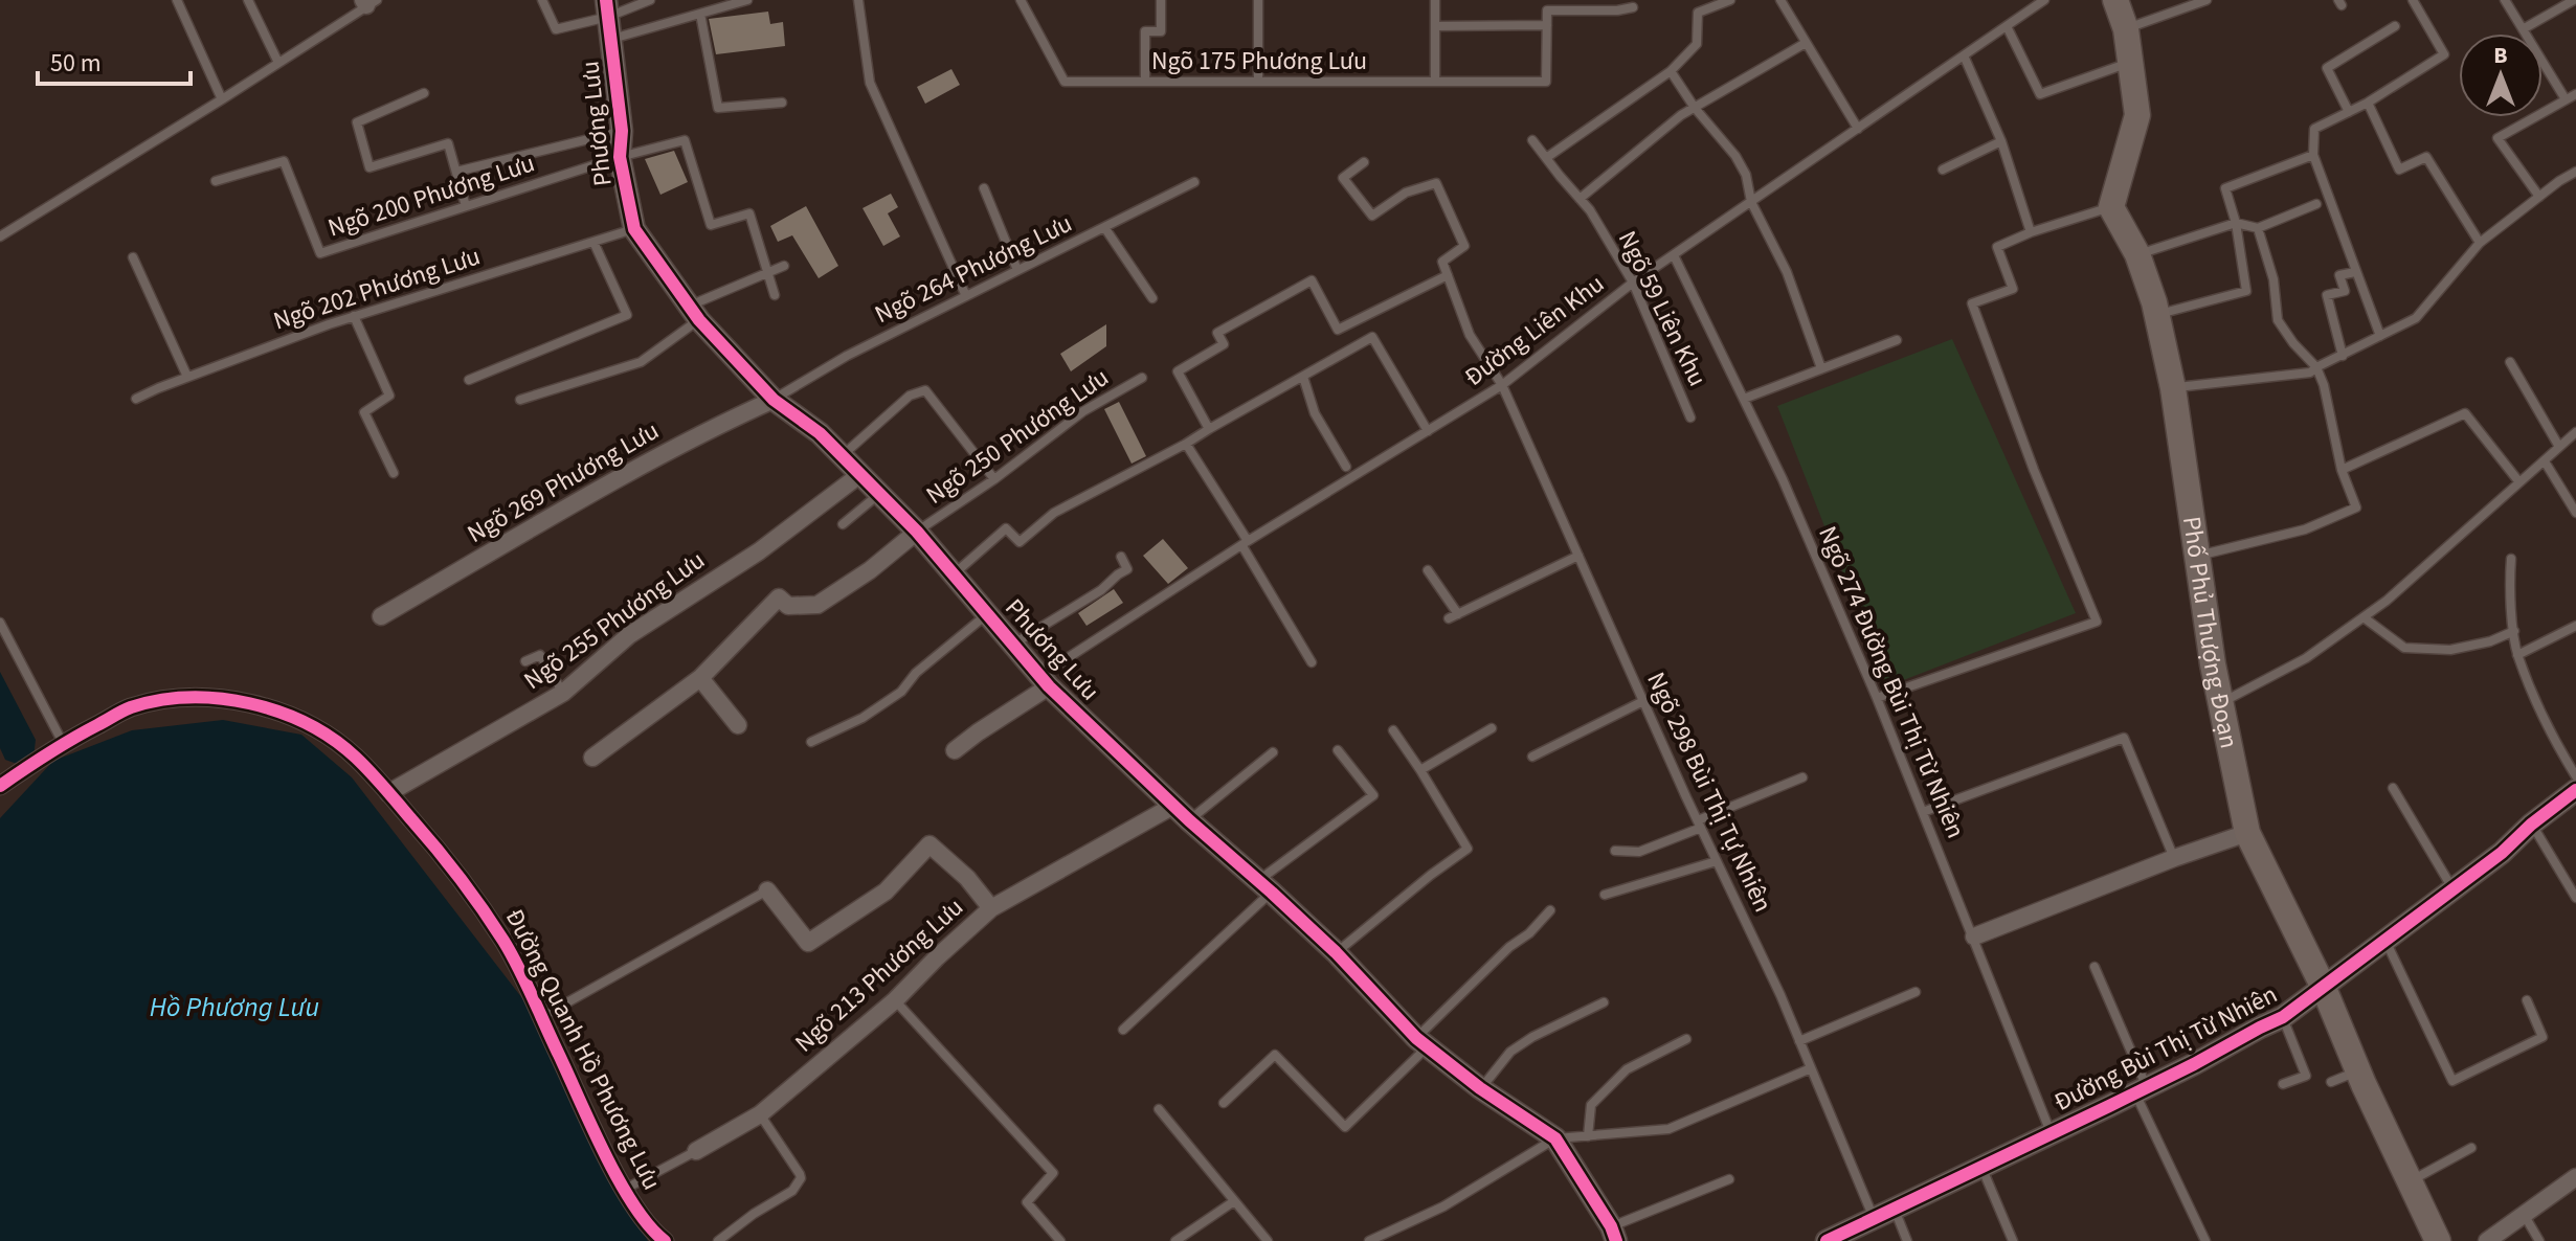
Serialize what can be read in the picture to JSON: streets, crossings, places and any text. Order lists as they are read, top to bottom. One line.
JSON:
{"streets":{"main road":["Phố Phủ Thượng Đoạn"],"street":["Phương Lưu","Ngõ 269 Phương Lưu","Ngõ 255 Phương Lưu","Ngõ 213 Phương Lưu","Đường Bùi Thị Từ Nhiên","Đường Quanh Hồ Phương Lưu"],"lane":["Ngõ 175 Phương Lưu","Ngõ 200 Phương Lưu","Ngõ 264 Phương Lưu","Ngõ 202 Phương Lưu","Ngõ 59 Liên Khu","Đường Liên Khu","Ngõ 250 Phương Lưu","Ngõ 274 Đường Bùi Thị Từ Nhiên","Ngõ 298 Bùi Thị Tự Nhiên"]},"crossings":[["Phương Lưu","Ngõ 200 Phương Lưu"],["Phương Lưu","Ngõ 264 Phương Lưu"],["Phương Lưu","Ngõ 202 Phương Lưu"],["Phương Lưu","Đường Liên Khu"],["Phương Lưu","Ngõ 250 Phương Lưu"],["Phương Lưu","Ngõ 269 Phương Lưu"],["Phương Lưu","Ngõ 255 Phương Lưu"],["Phương Lưu","Ngõ 213 Phương Lưu"],["Ngõ 264 Phương Lưu","Ngõ 269 Phương Lưu"],["Ngõ 59 Liên Khu","Đường Liên Khu"],["Đường Liên Khu","Ngõ 274 Đường Bùi Thị Từ Nhiên"],["Đường Liên Khu","Ngõ 298 Bùi Thị Tự Nhiên"],["Ngõ 255 Phương Lưu","Đường Quanh Hồ Phương Lưu"],["Phố Phủ Thượng Đoạn","Đường Bùi Thị Từ Nhiên"],["Ngõ 274 Đường Bùi Thị Từ Nhiên","Đường Bùi Thị Từ Nhiên"],["Ngõ 298 Bùi Thị Tự Nhiên","Đường Bùi Thị Từ Nhiên"],["Ngõ 213 Phương Lưu","Đường Quanh Hồ Phương Lưu"]],"water":["Hồ Phương Lưu"],"scale_bar":"50 m","north":"top"}
